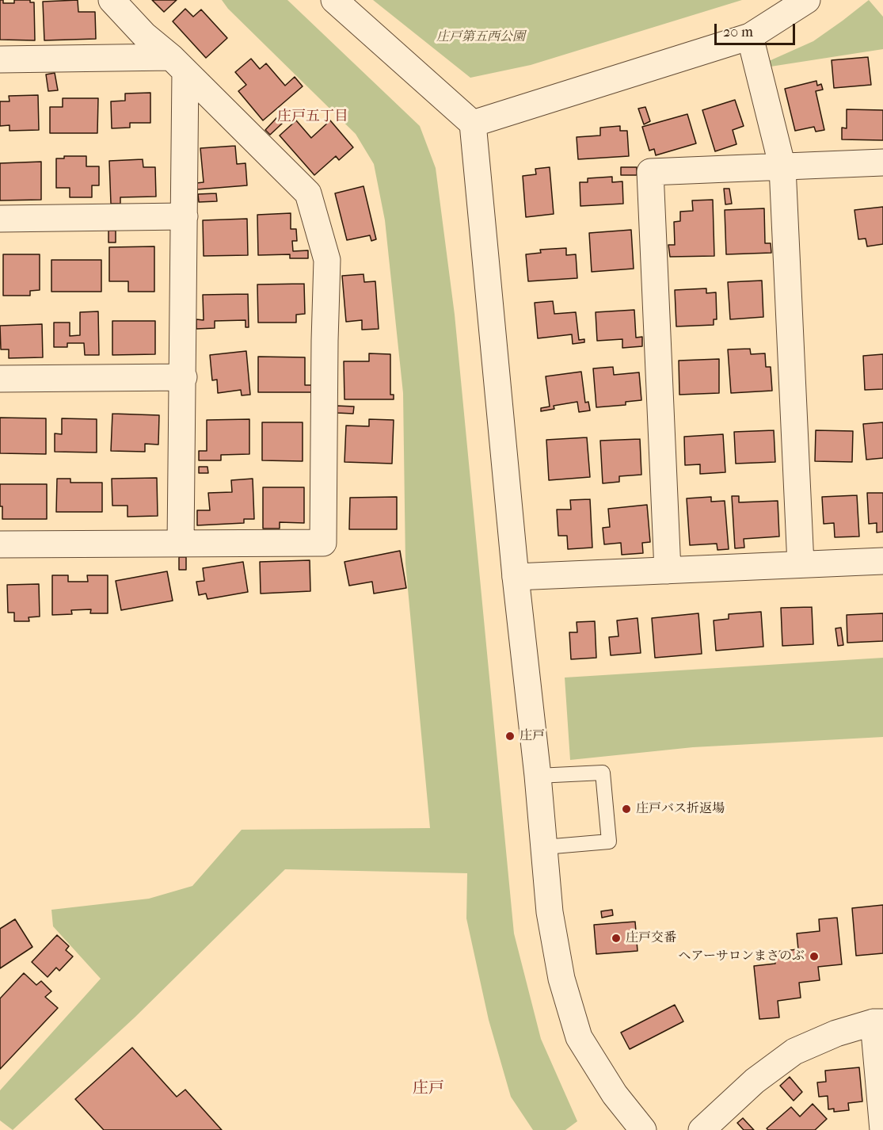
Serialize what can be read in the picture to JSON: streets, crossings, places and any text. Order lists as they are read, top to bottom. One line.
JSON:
{"districts":["庄戸五丁目","庄戸"],"parks":["庄戸第五西公園"],"places":["庄戸","庄戸バス折返場","庄戸交番","ヘアーサロンまさのぶ"],"scale_bar":"20 m"}
